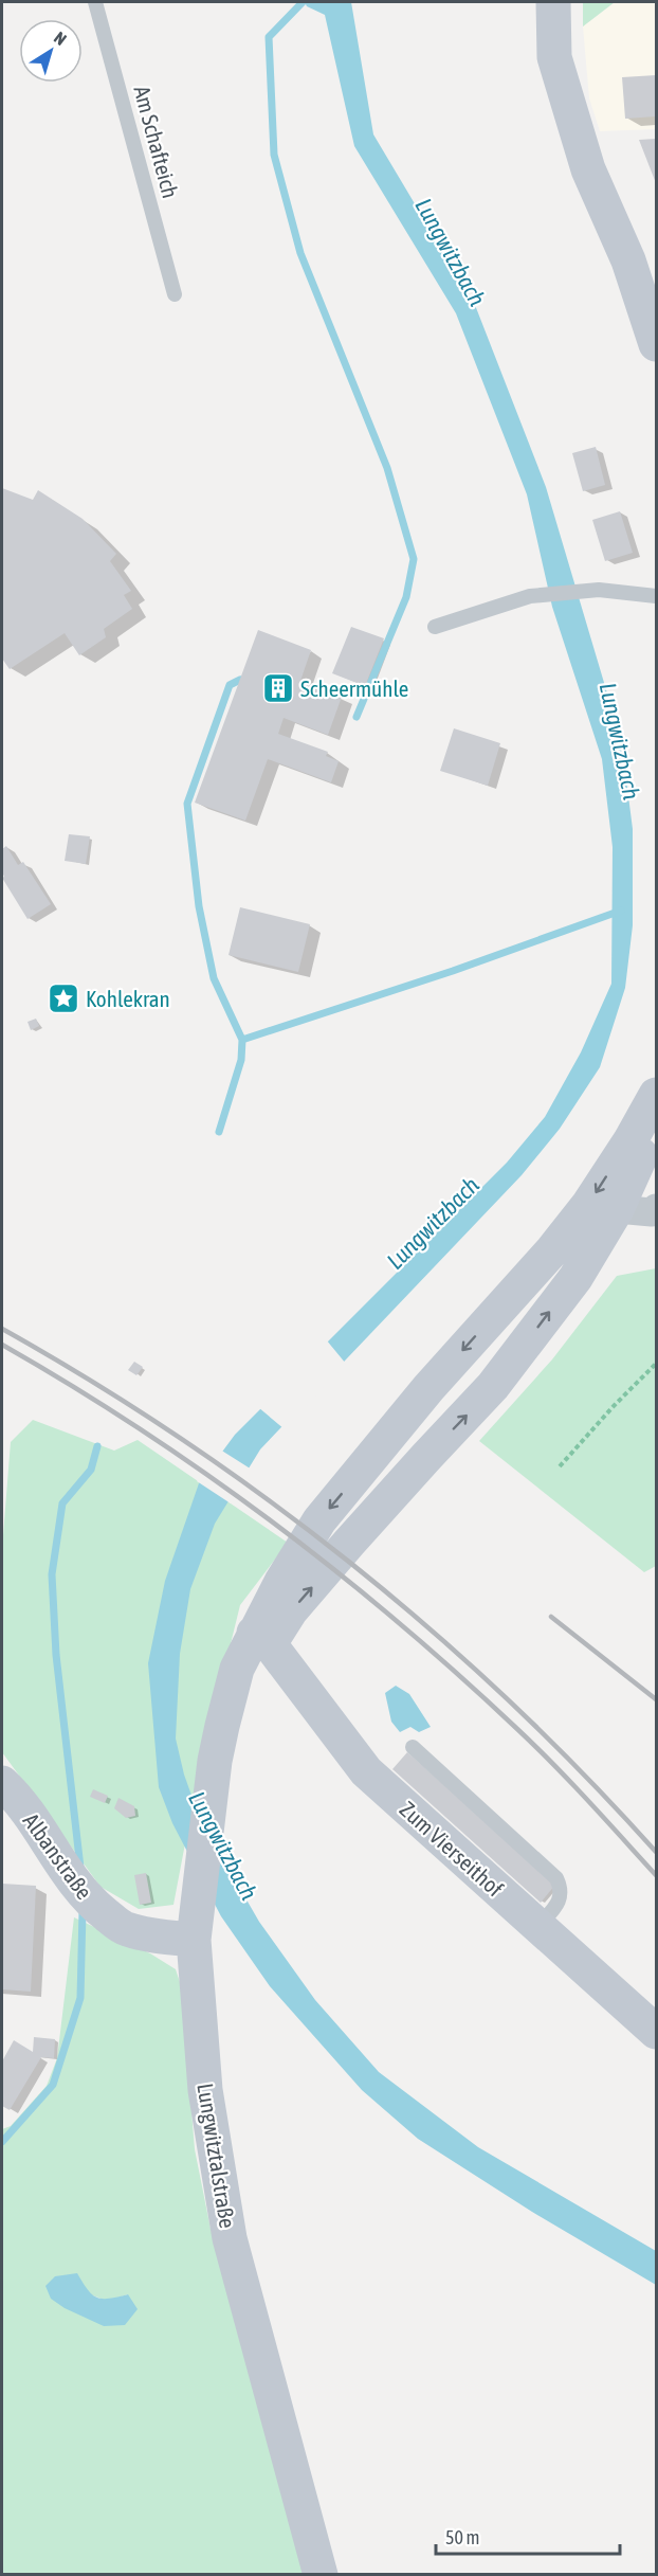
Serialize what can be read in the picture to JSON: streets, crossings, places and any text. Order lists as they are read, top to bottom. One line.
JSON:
{"streets":{"main road":["Zum Vierseithof","Albanstraße","Lungwitztalstraße"],"lane":["Am Schafteich"]},"crossings":[["Zum Vierseithof","Lungwitztalstraße"],["Albanstraße","Lungwitztalstraße"]],"water":["Lungwitzbach"],"places":{"building":["Scheermühle"],"place":["Kohlekran"]},"scale_bar":"50 m","north":"top right"}
